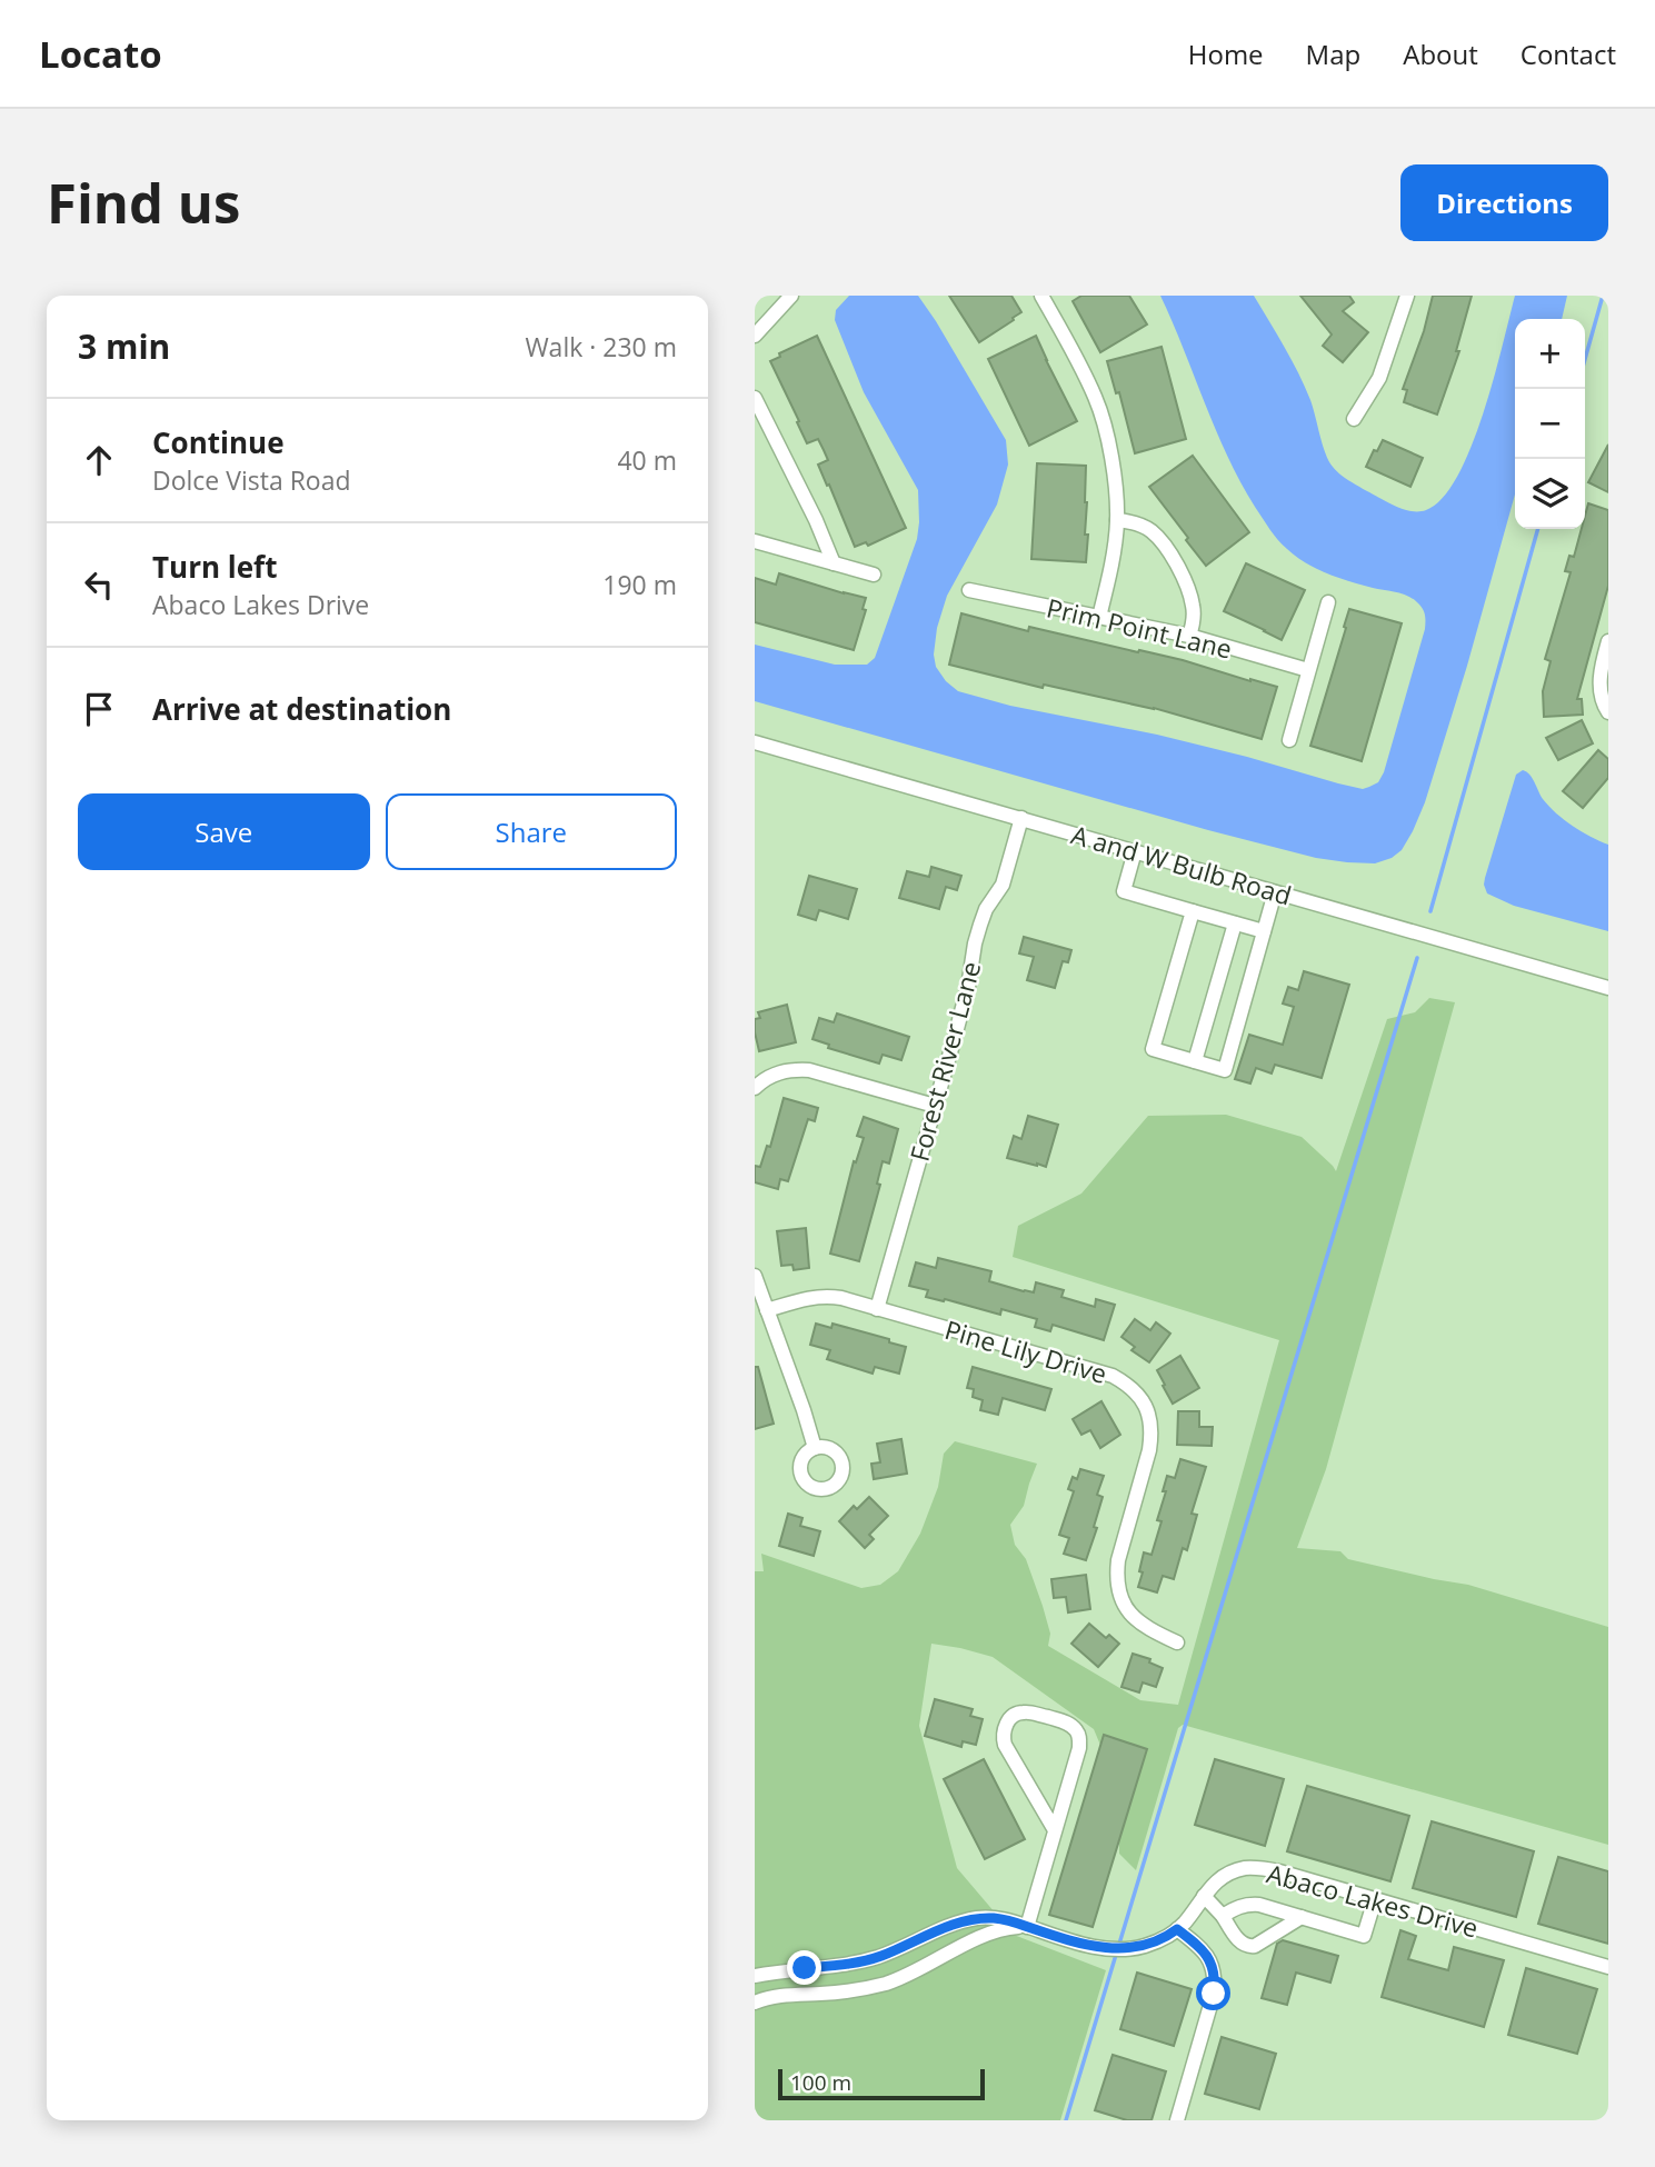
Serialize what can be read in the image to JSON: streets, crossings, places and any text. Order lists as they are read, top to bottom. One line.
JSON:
{"streets":{"street":["Prim Point Lane","A and W Bulb Road","Forest River Lane","Pine Lily Drive","Abaco Lakes Drive"]},"crossings":[["A and W Bulb Road","Forest River Lane"],["Forest River Lane","Pine Lily Drive"]],"scale_bar":"100 m","page":{"header":"Locato","nav":["Home","Map","About","Contact"],"buttons":["Directions",["Save","Share"]],"title":"Find us","heading":["3 min","Walk · 230 m"],"map_buttons":["+","−"],"list":[["Continue","Dolce Vista Road","40 m"],["Turn left","Abaco Lakes Drive","190 m"],"Arrive at destination"],"scale":"100 m"}}
